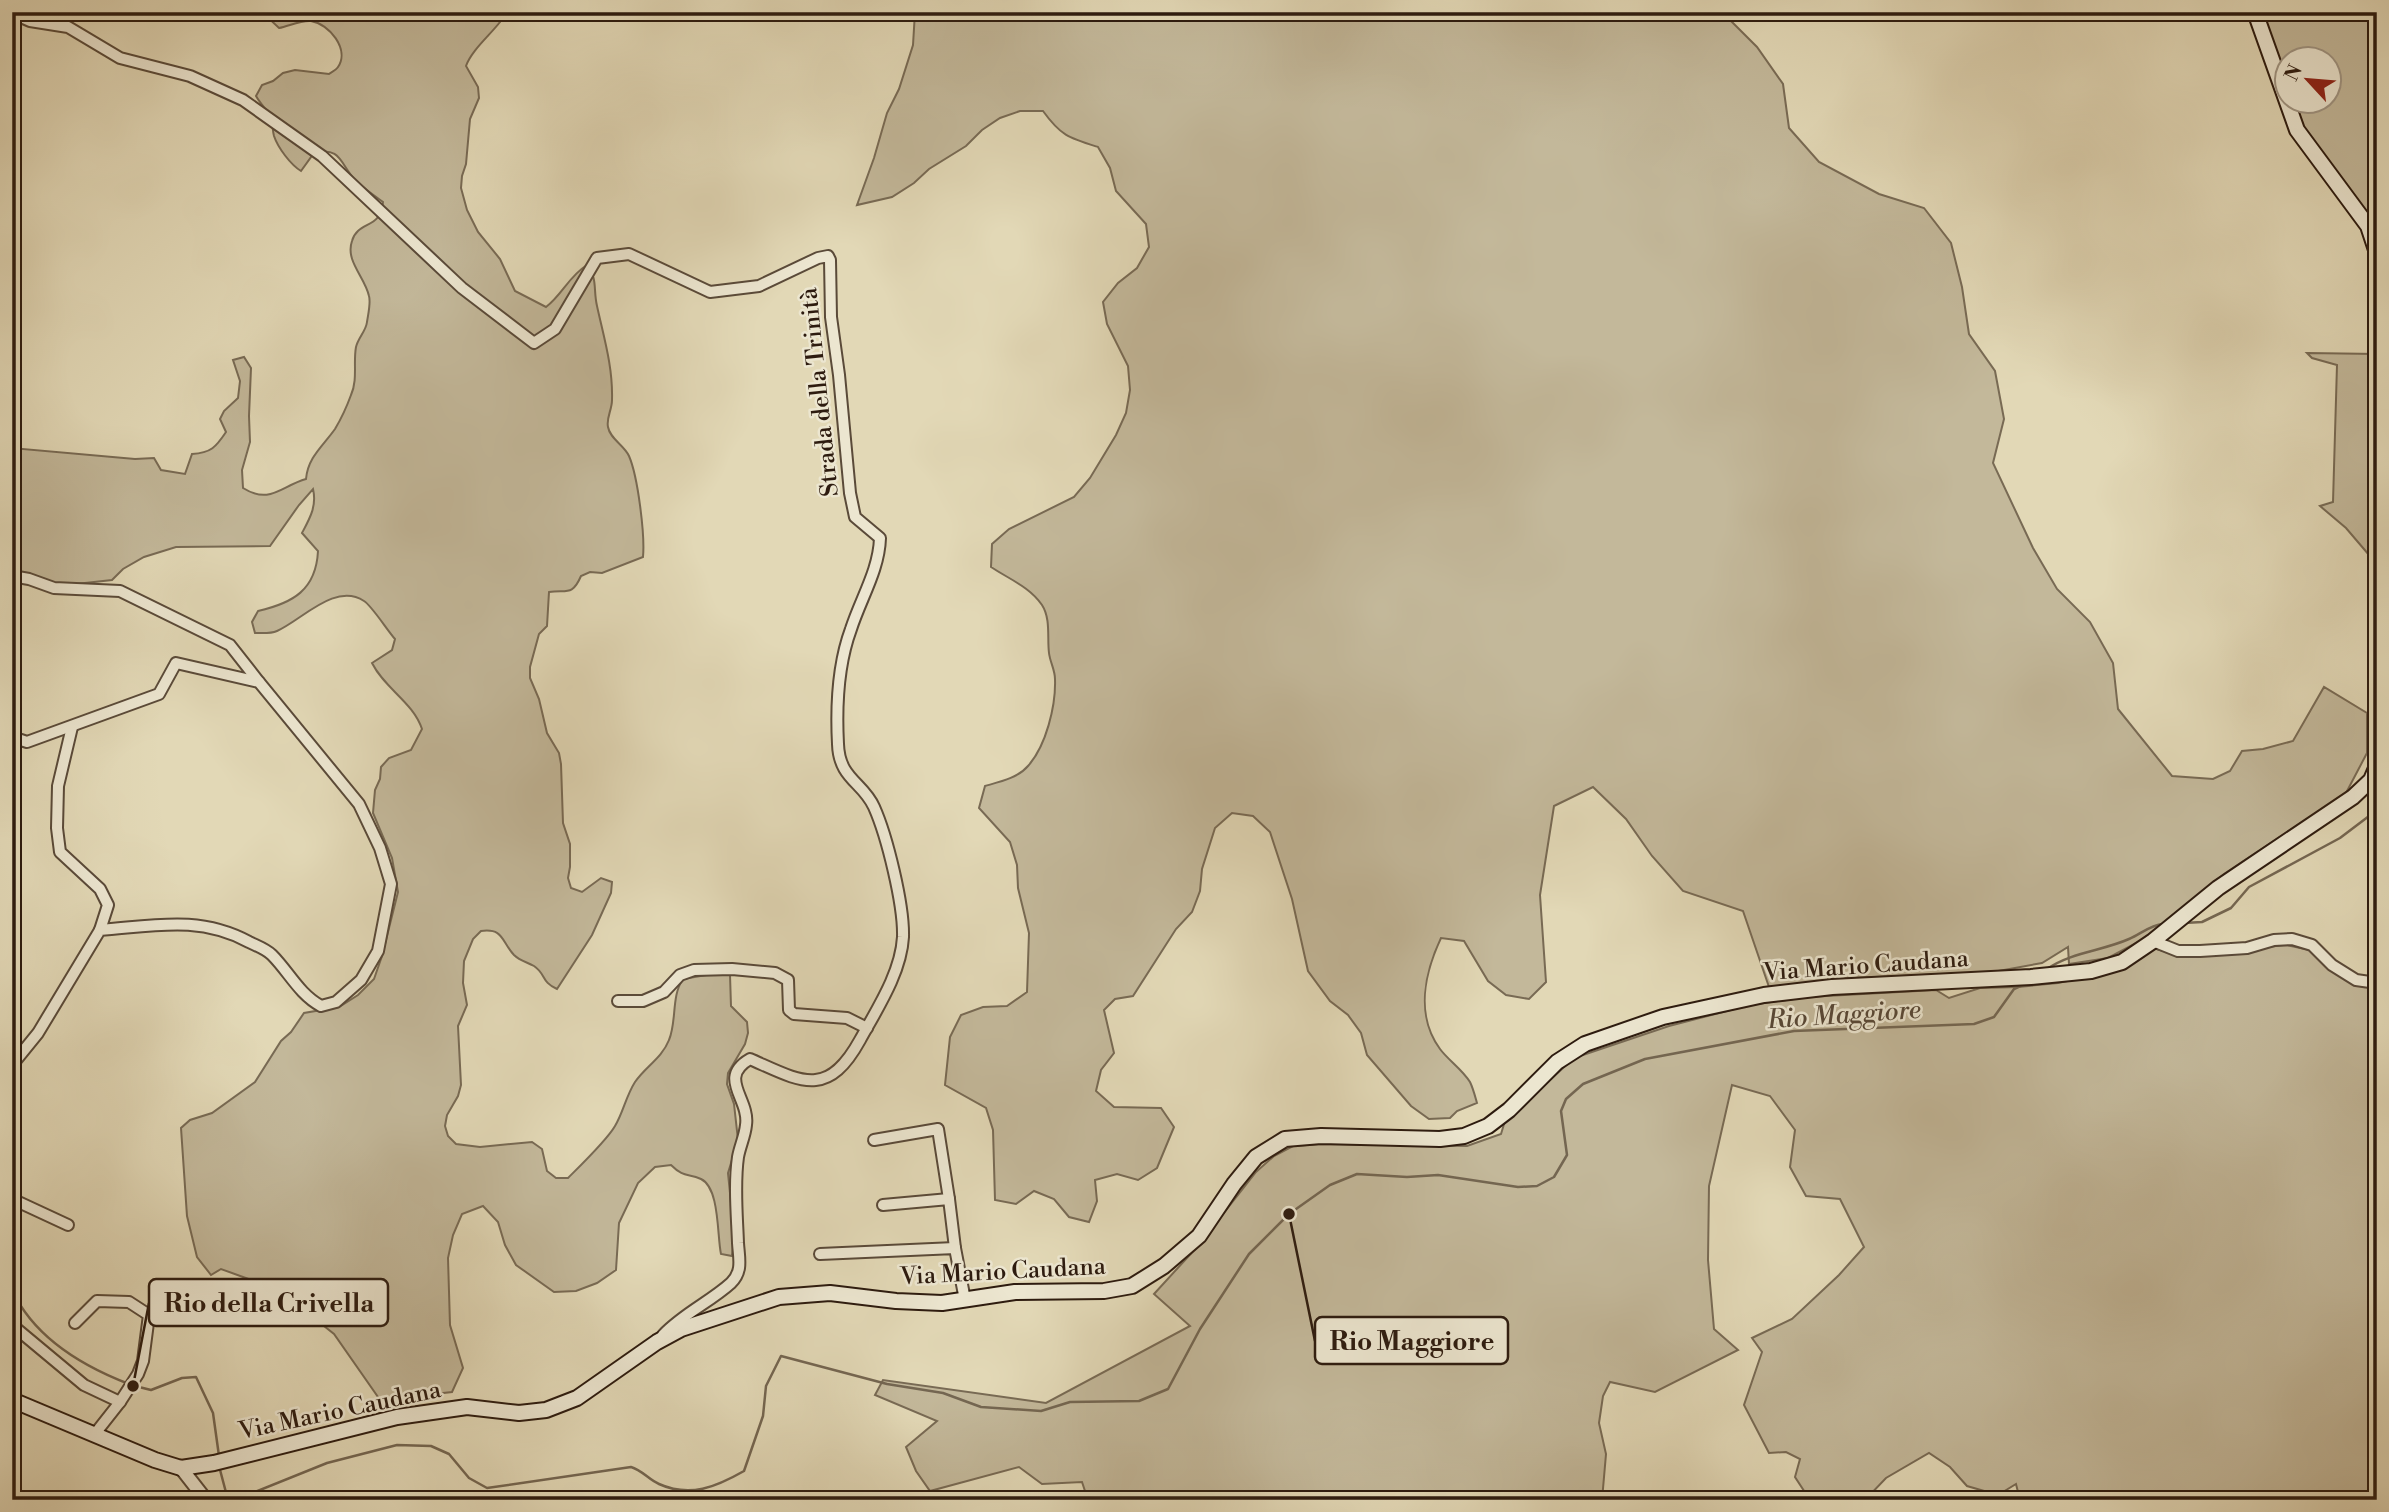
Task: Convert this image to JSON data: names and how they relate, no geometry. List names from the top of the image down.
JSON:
{
  "streets": {
    "main road": ["Via Mario Caudana"],
    "street": ["Strada della Trinità"]
  },
  "crossings": [
    ["Strada della Trinità", "Via Mario Caudana"]
  ],
  "water": ["Rio Maggiore"],
  "places": ["Rio Maggiore", "Rio della Crivella"],
  "north": "top left"
}
